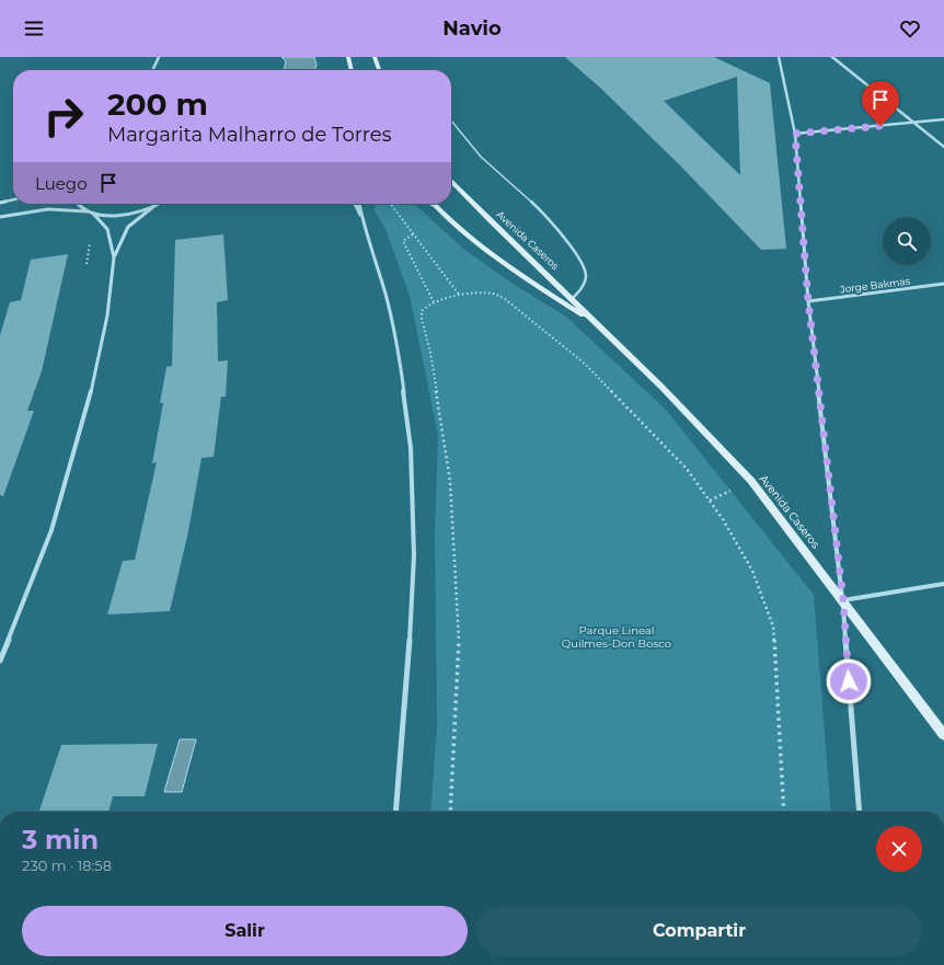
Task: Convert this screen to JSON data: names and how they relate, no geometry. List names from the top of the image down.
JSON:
{
  "streets": {
    "street": ["Avenida Caseros", "Jorge Bakmas"]
  },
  "parks": ["Parque Lineal Quilmes-Don Bosco"],
  "page": {
    "header": "Navio",
    "turn": ["200 m", "Margarita Malharro de Torres"],
    "then": "Luego",
    "heading": ["3 min", "230 m · 18:58"],
    "buttons": ["Salir", "Compartir"]
  }
}
